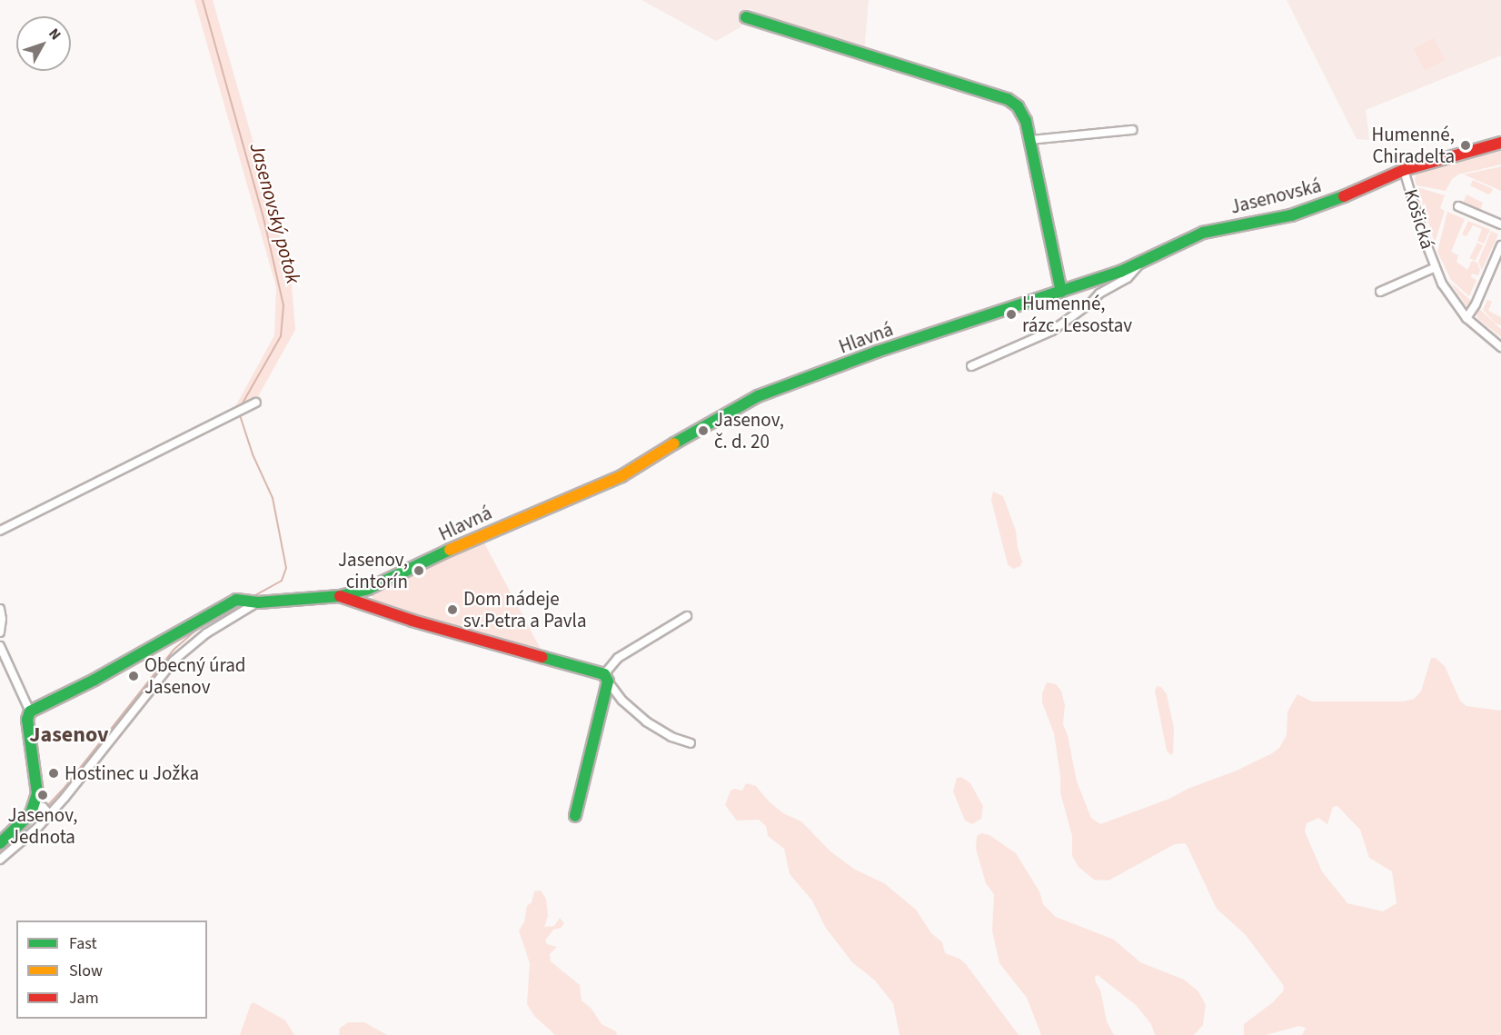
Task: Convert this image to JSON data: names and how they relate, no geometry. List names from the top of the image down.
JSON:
{
  "streets": {
    "street": ["Jasenovská", "Košická", "Hlavná"]
  },
  "crossings": [
    ["Jasenovská", "Košická"],
    ["Jasenovská", "Hlavná"]
  ],
  "districts": ["Jasenov"],
  "water": ["Jasenovský potok"],
  "places": [
    "Humenné, Chiradelta",
    "Humenné, rázc. Lesostav",
    "Jasenov, č. d. 20",
    "Jasenov, cintorín",
    "Dom nádeje sv.Petra a Pavla",
    "Obecný úrad Jasenov",
    "Hostinec u Jožka",
    "Jasenov, Jednota"
  ],
  "legend": ["Fast", "Slow", "Jam"],
  "north": "top right"
}
